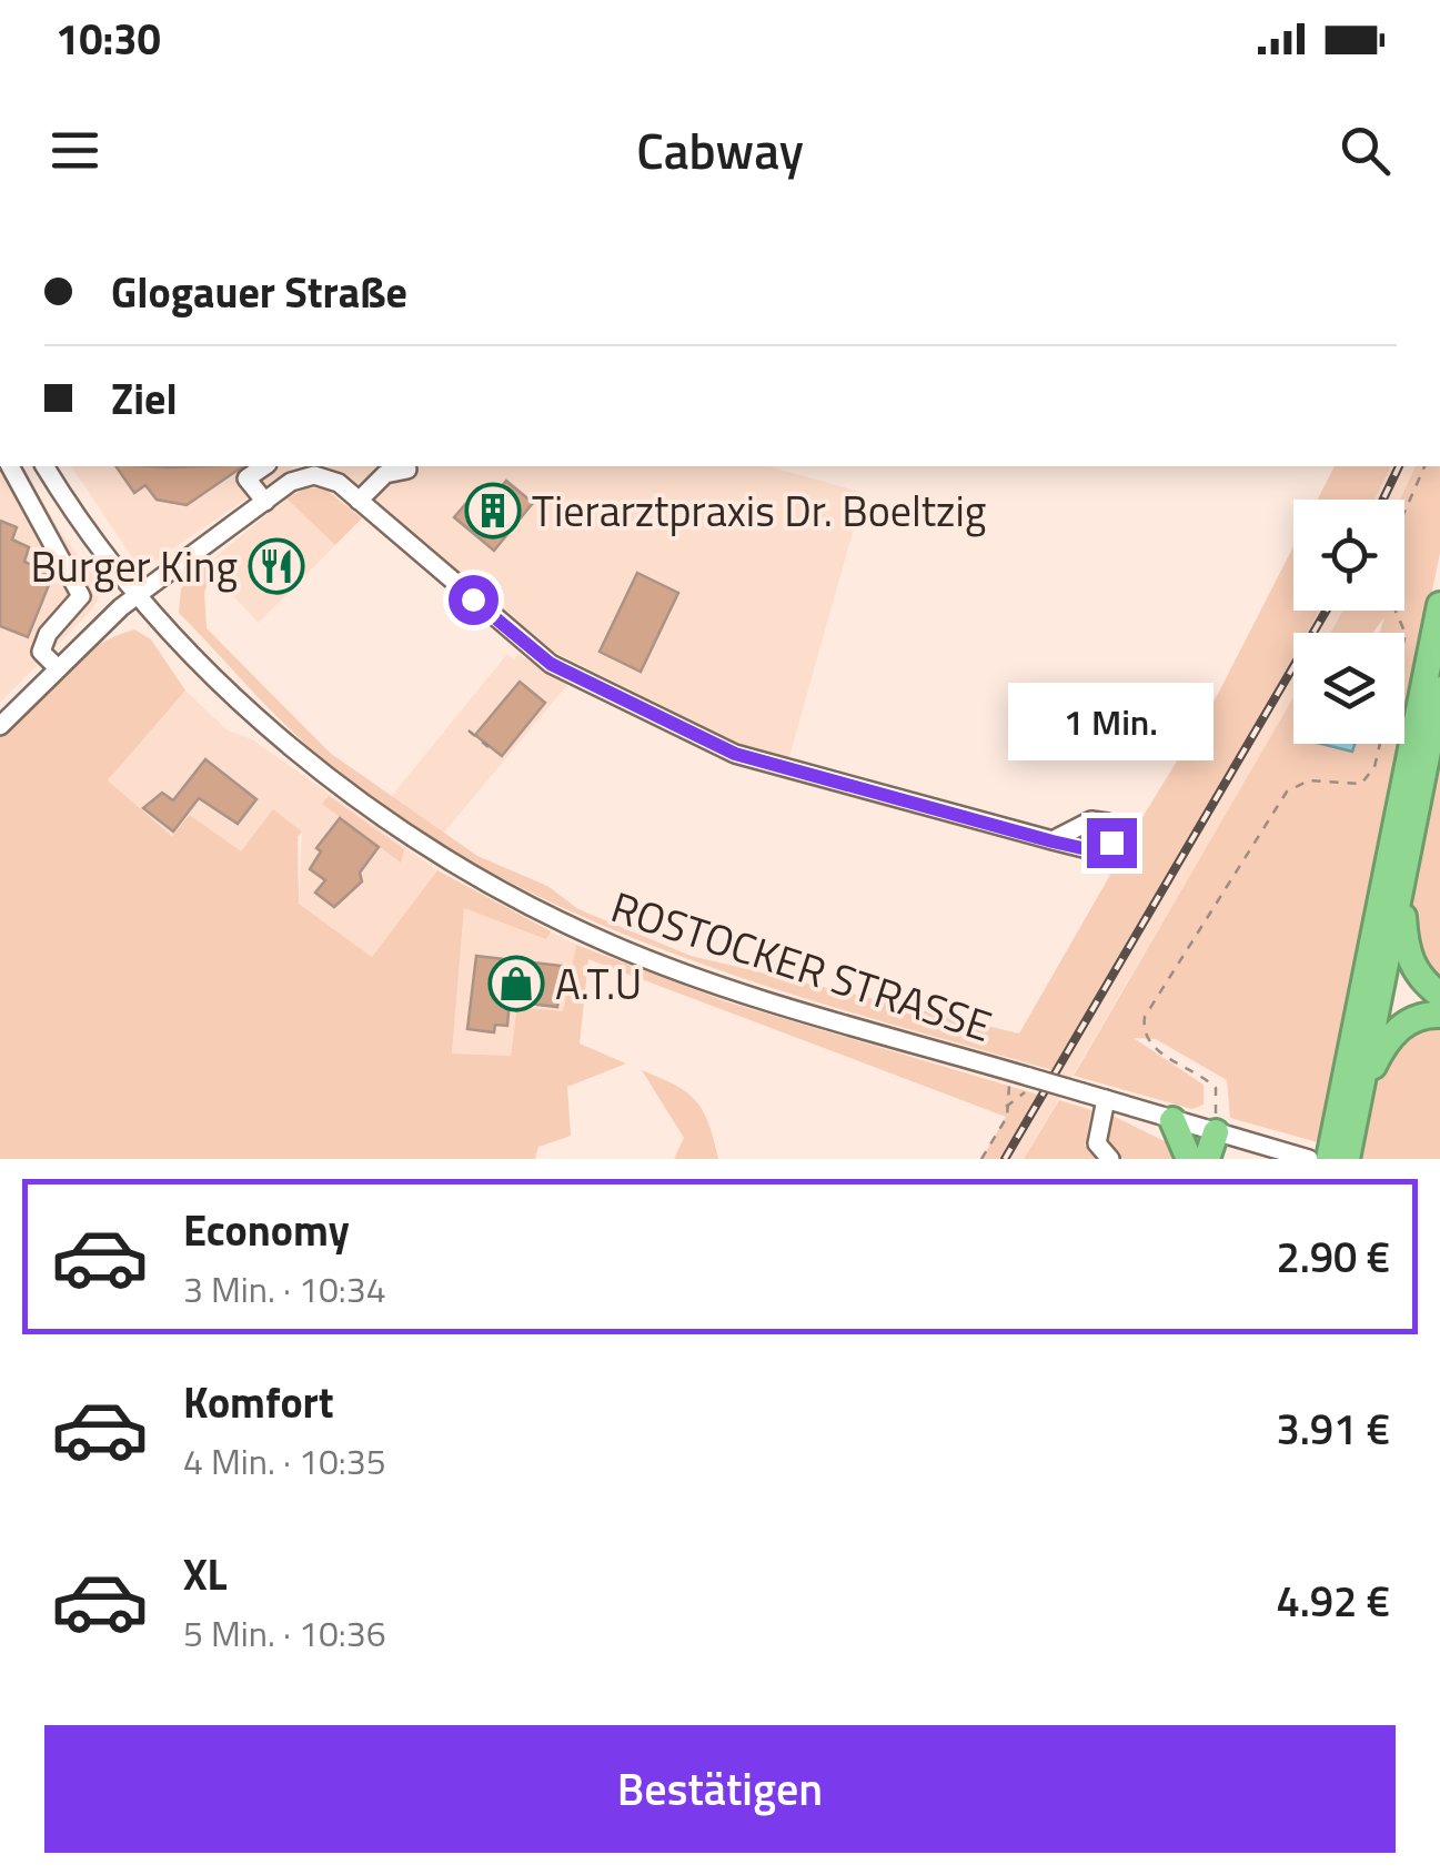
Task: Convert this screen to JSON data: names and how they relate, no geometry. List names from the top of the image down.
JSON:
{
  "streets": {
    "street": ["ROSTOCKER STRASSE"]
  },
  "places": {
    "building": ["Tierarztpraxis Dr. Boeltzig"],
    "restaurant": ["Burger King"],
    "shop": ["A.T.U"]
  },
  "page": {
    "status": "10:30",
    "header": "Cabway",
    "banner": ["Glogauer Straße", "Ziel"],
    "bubble": "1 Min.",
    "list": [
      {
        "name": "Economy",
        "note": "3 Min. · 10:34",
        "value": "2.90 €"
      },
      {
        "name": "Komfort",
        "note": "4 Min. · 10:35",
        "value": "3.91 €"
      },
      {
        "name": "XL",
        "note": "5 Min. · 10:36",
        "value": "4.92 €"
      }
    ],
    "buttons": "Bestätigen"
  }
}
